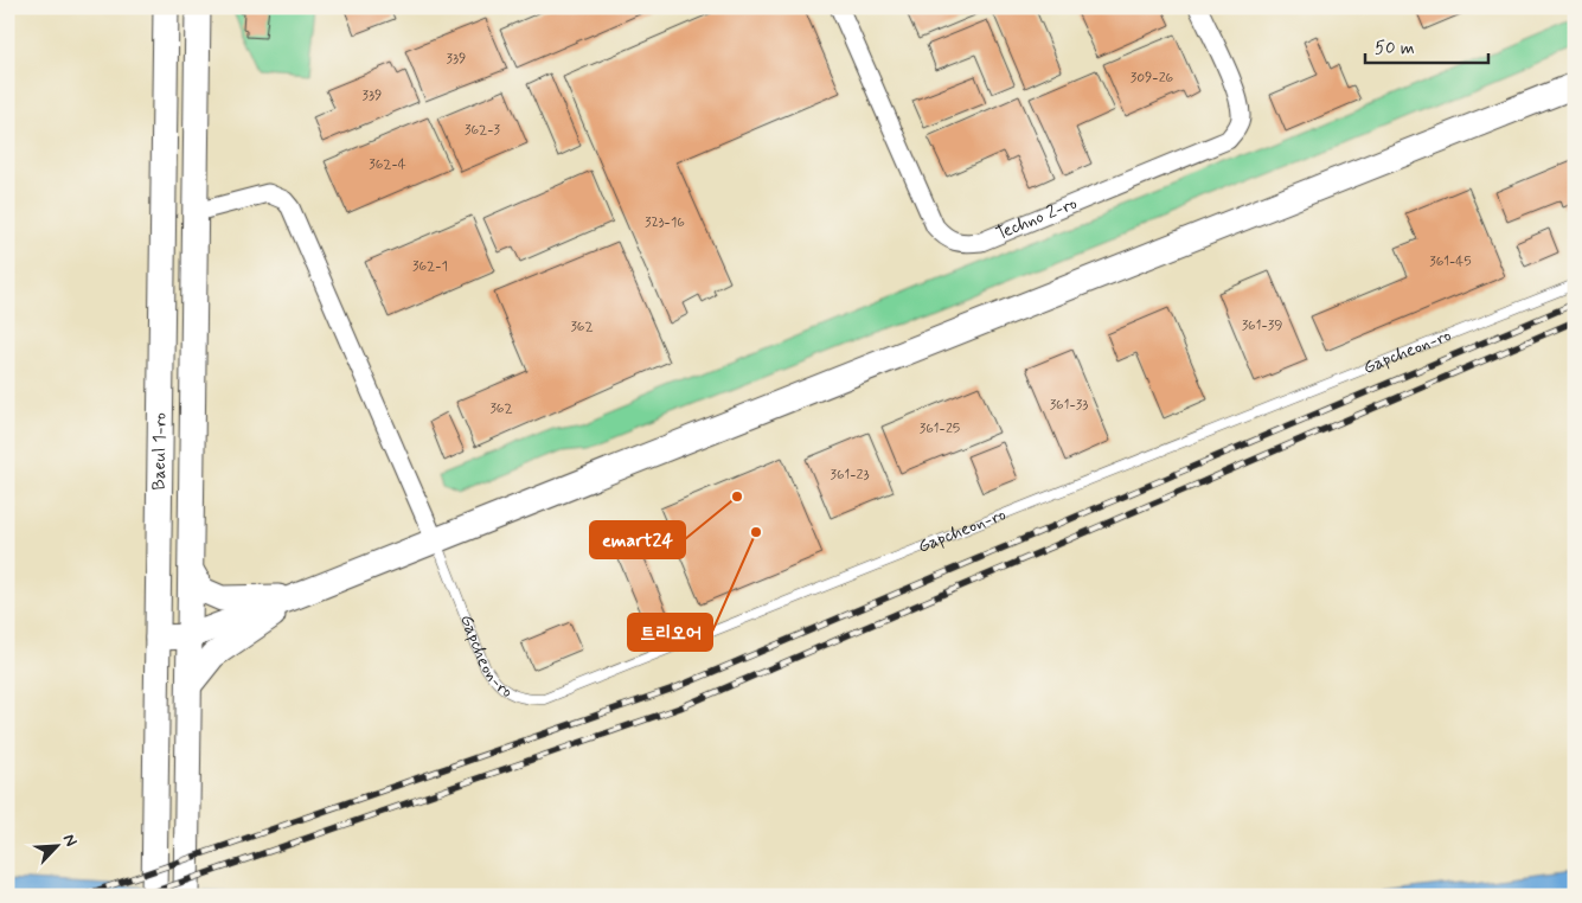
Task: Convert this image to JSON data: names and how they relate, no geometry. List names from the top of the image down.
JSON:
{
  "streets": {
    "main road": ["Baeul 1-ro"],
    "street": ["Techno 2-ro"],
    "lane": ["Gapcheon-ro"]
  },
  "places": ["emart24", "트리오어"],
  "house_numbers": [
    "339",
    "309-26",
    "339",
    "362-3",
    "362-4",
    "323-16",
    "361-45",
    "362-1",
    "361-39",
    "362",
    "361-33",
    "362",
    "361-25",
    "361-23"
  ],
  "scale_bar": "50 m",
  "north": "top right"
}
